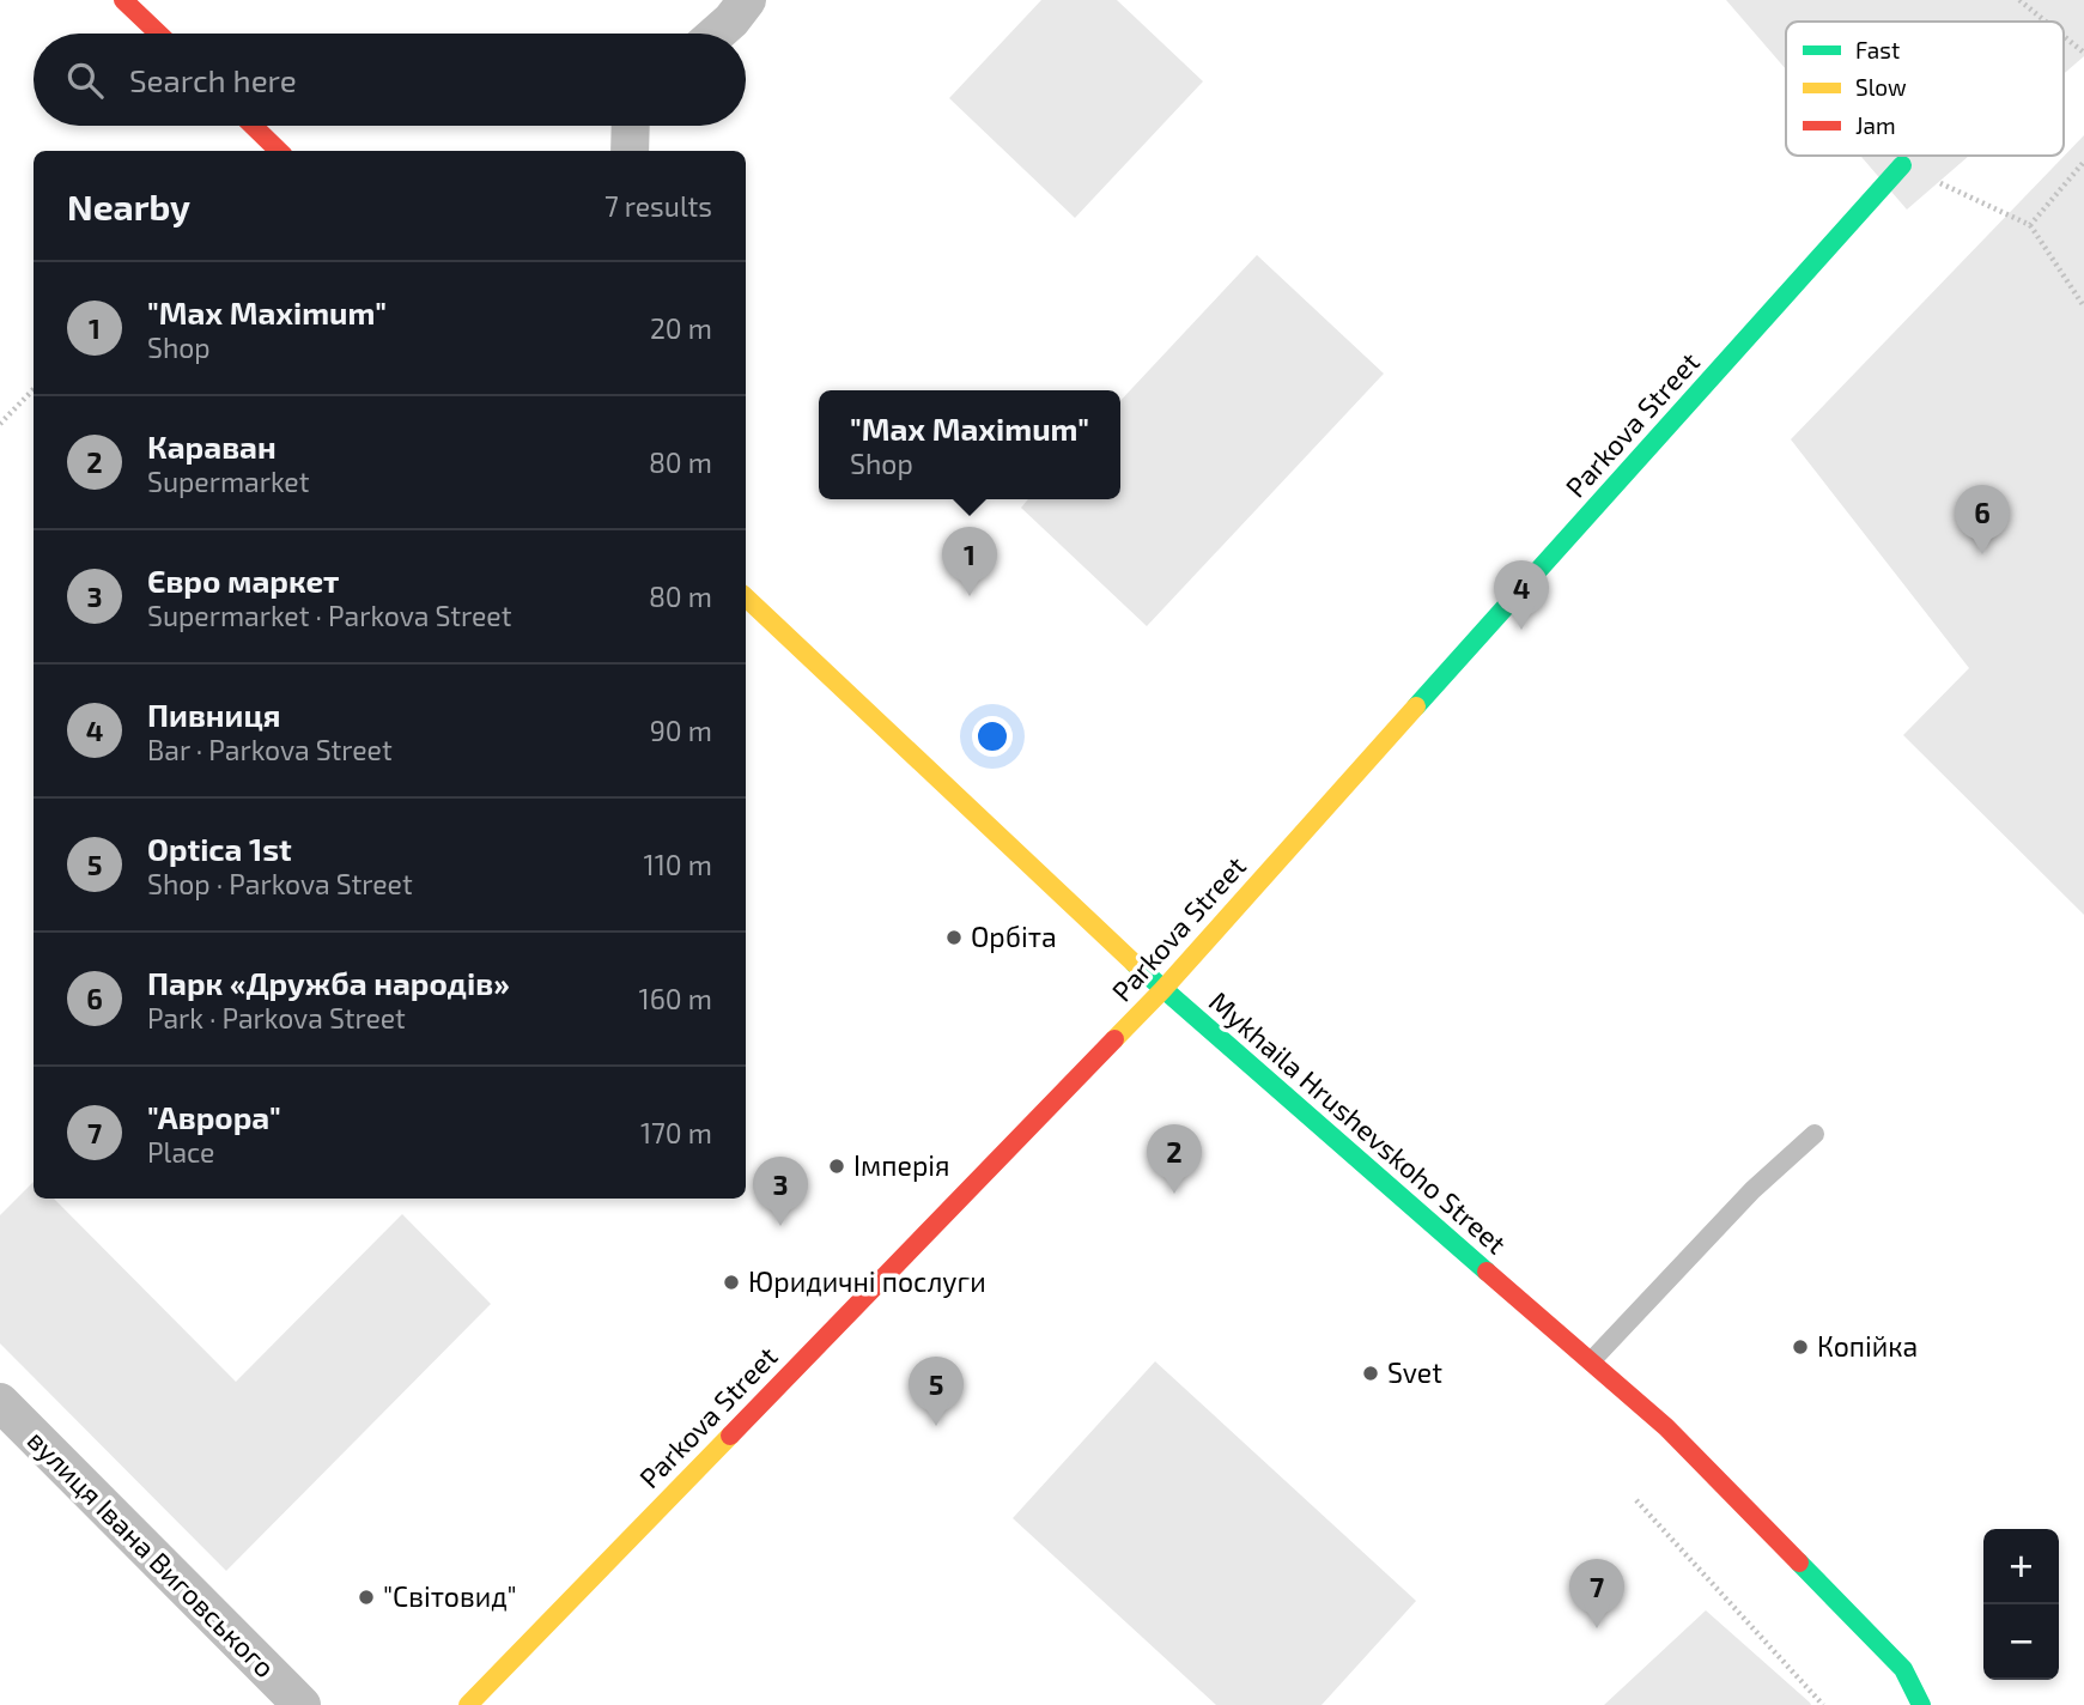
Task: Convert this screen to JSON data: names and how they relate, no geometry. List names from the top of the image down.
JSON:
{
  "streets": {
    "street": ["Parkova Street", "Mykhaila Hrushevskoho Street", "вулиця Івана Виговського"]
  },
  "crossings": [
    ["Parkova Street", "Mykhaila Hrushevskoho Street"]
  ],
  "places": [
    "Орбіта",
    "Імперія",
    "Юридичні послуги",
    "Копійка",
    "Svet",
    "\"Світовид\""
  ],
  "legend": ["Fast", "Slow", "Jam"],
  "page": {
    "search": "Search here",
    "heading": ["Nearby", "7 results"],
    "list": [
      {
        "mark": "1",
        "name": "\"Max Maximum\"",
        "note": "Shop",
        "value": "20 m"
      },
      {
        "mark": "2",
        "name": "Караван",
        "note": "Supermarket",
        "value": "80 m"
      },
      {
        "mark": "3",
        "name": "Євро маркет",
        "note": "Supermarket · Parkova Street",
        "value": "80 m"
      },
      {
        "mark": "4",
        "name": "Пивниця",
        "note": "Bar · Parkova Street",
        "value": "90 m"
      },
      {
        "mark": "5",
        "name": "Optica 1st",
        "note": "Shop · Parkova Street",
        "value": "110 m"
      },
      {
        "mark": "6",
        "name": "Парк «Дружба народів»",
        "note": "Park · Parkova Street",
        "value": "160 m"
      },
      {
        "mark": "7",
        "name": "\"Аврора\"",
        "note": "Place",
        "value": "170 m"
      }
    ],
    "popup": ["\"Max Maximum\"", "Shop"],
    "pins": [
      "6",
      "1",
      "4",
      "2",
      "3",
      "5",
      "7"
    ],
    "map_buttons": ["+", "−"]
  }
}
